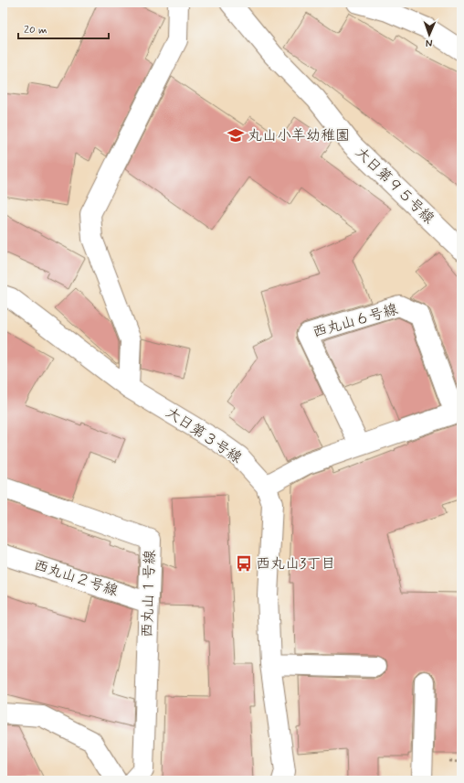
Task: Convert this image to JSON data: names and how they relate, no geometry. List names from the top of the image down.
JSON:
{
  "streets": {
    "street": [
      "大日第９５号線",
      "西丸山６号線",
      "大日第３号線",
      "西丸山２号線",
      "西丸山１号線"
    ]
  },
  "crossings": [
    ["西丸山２号線", "西丸山１号線"]
  ],
  "places": {
    "school or university": ["丸山小羊幼稚園"],
    "bus stop": ["西丸山3丁目"]
  },
  "scale_bar": "20 m",
  "north": "bottom"
}
